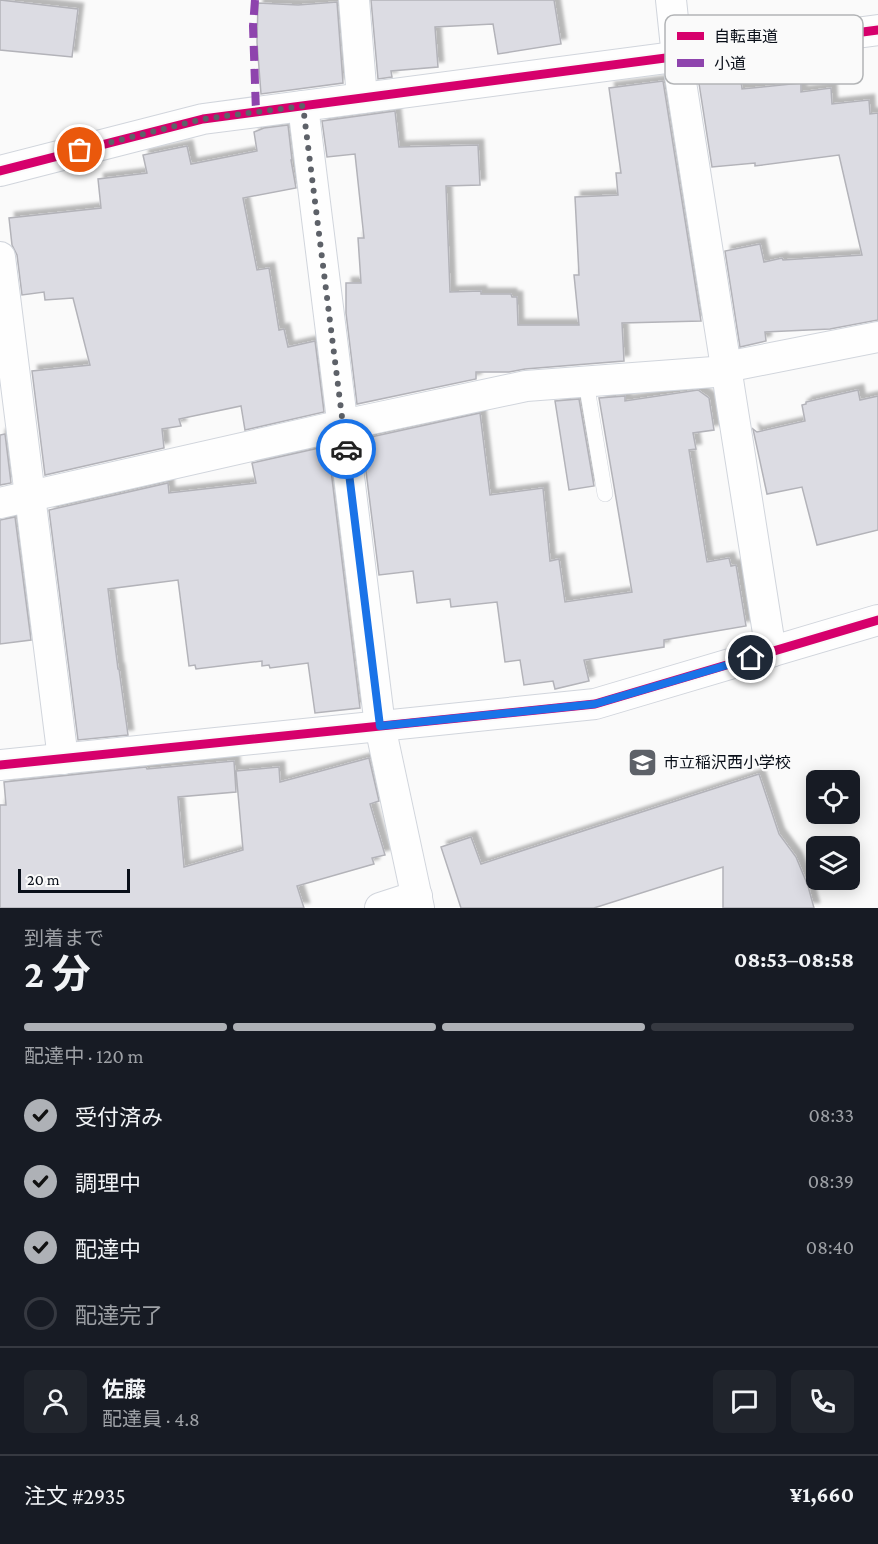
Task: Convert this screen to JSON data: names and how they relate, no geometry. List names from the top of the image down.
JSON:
{
  "places": {
    "school or university": ["市立稲沢西小学校"]
  },
  "legend": ["自転車道", "小道"],
  "scale_bar": "20 m",
  "page": {
    "scale": "20 m",
    "heading": ["2 分", "到着まで", "08:53–08:58"],
    "panel": [
      "佐藤",
      "配達員 · 4.8",
      "注文 #2935",
      "¥1,660"
    ],
    "bar": "配達中 · 120 m",
    "list": [
      ["受付済み", "08:33"],
      ["調理中", "08:39"],
      ["配達中", "08:40"],
      "配達完了"
    ]
  }
}
